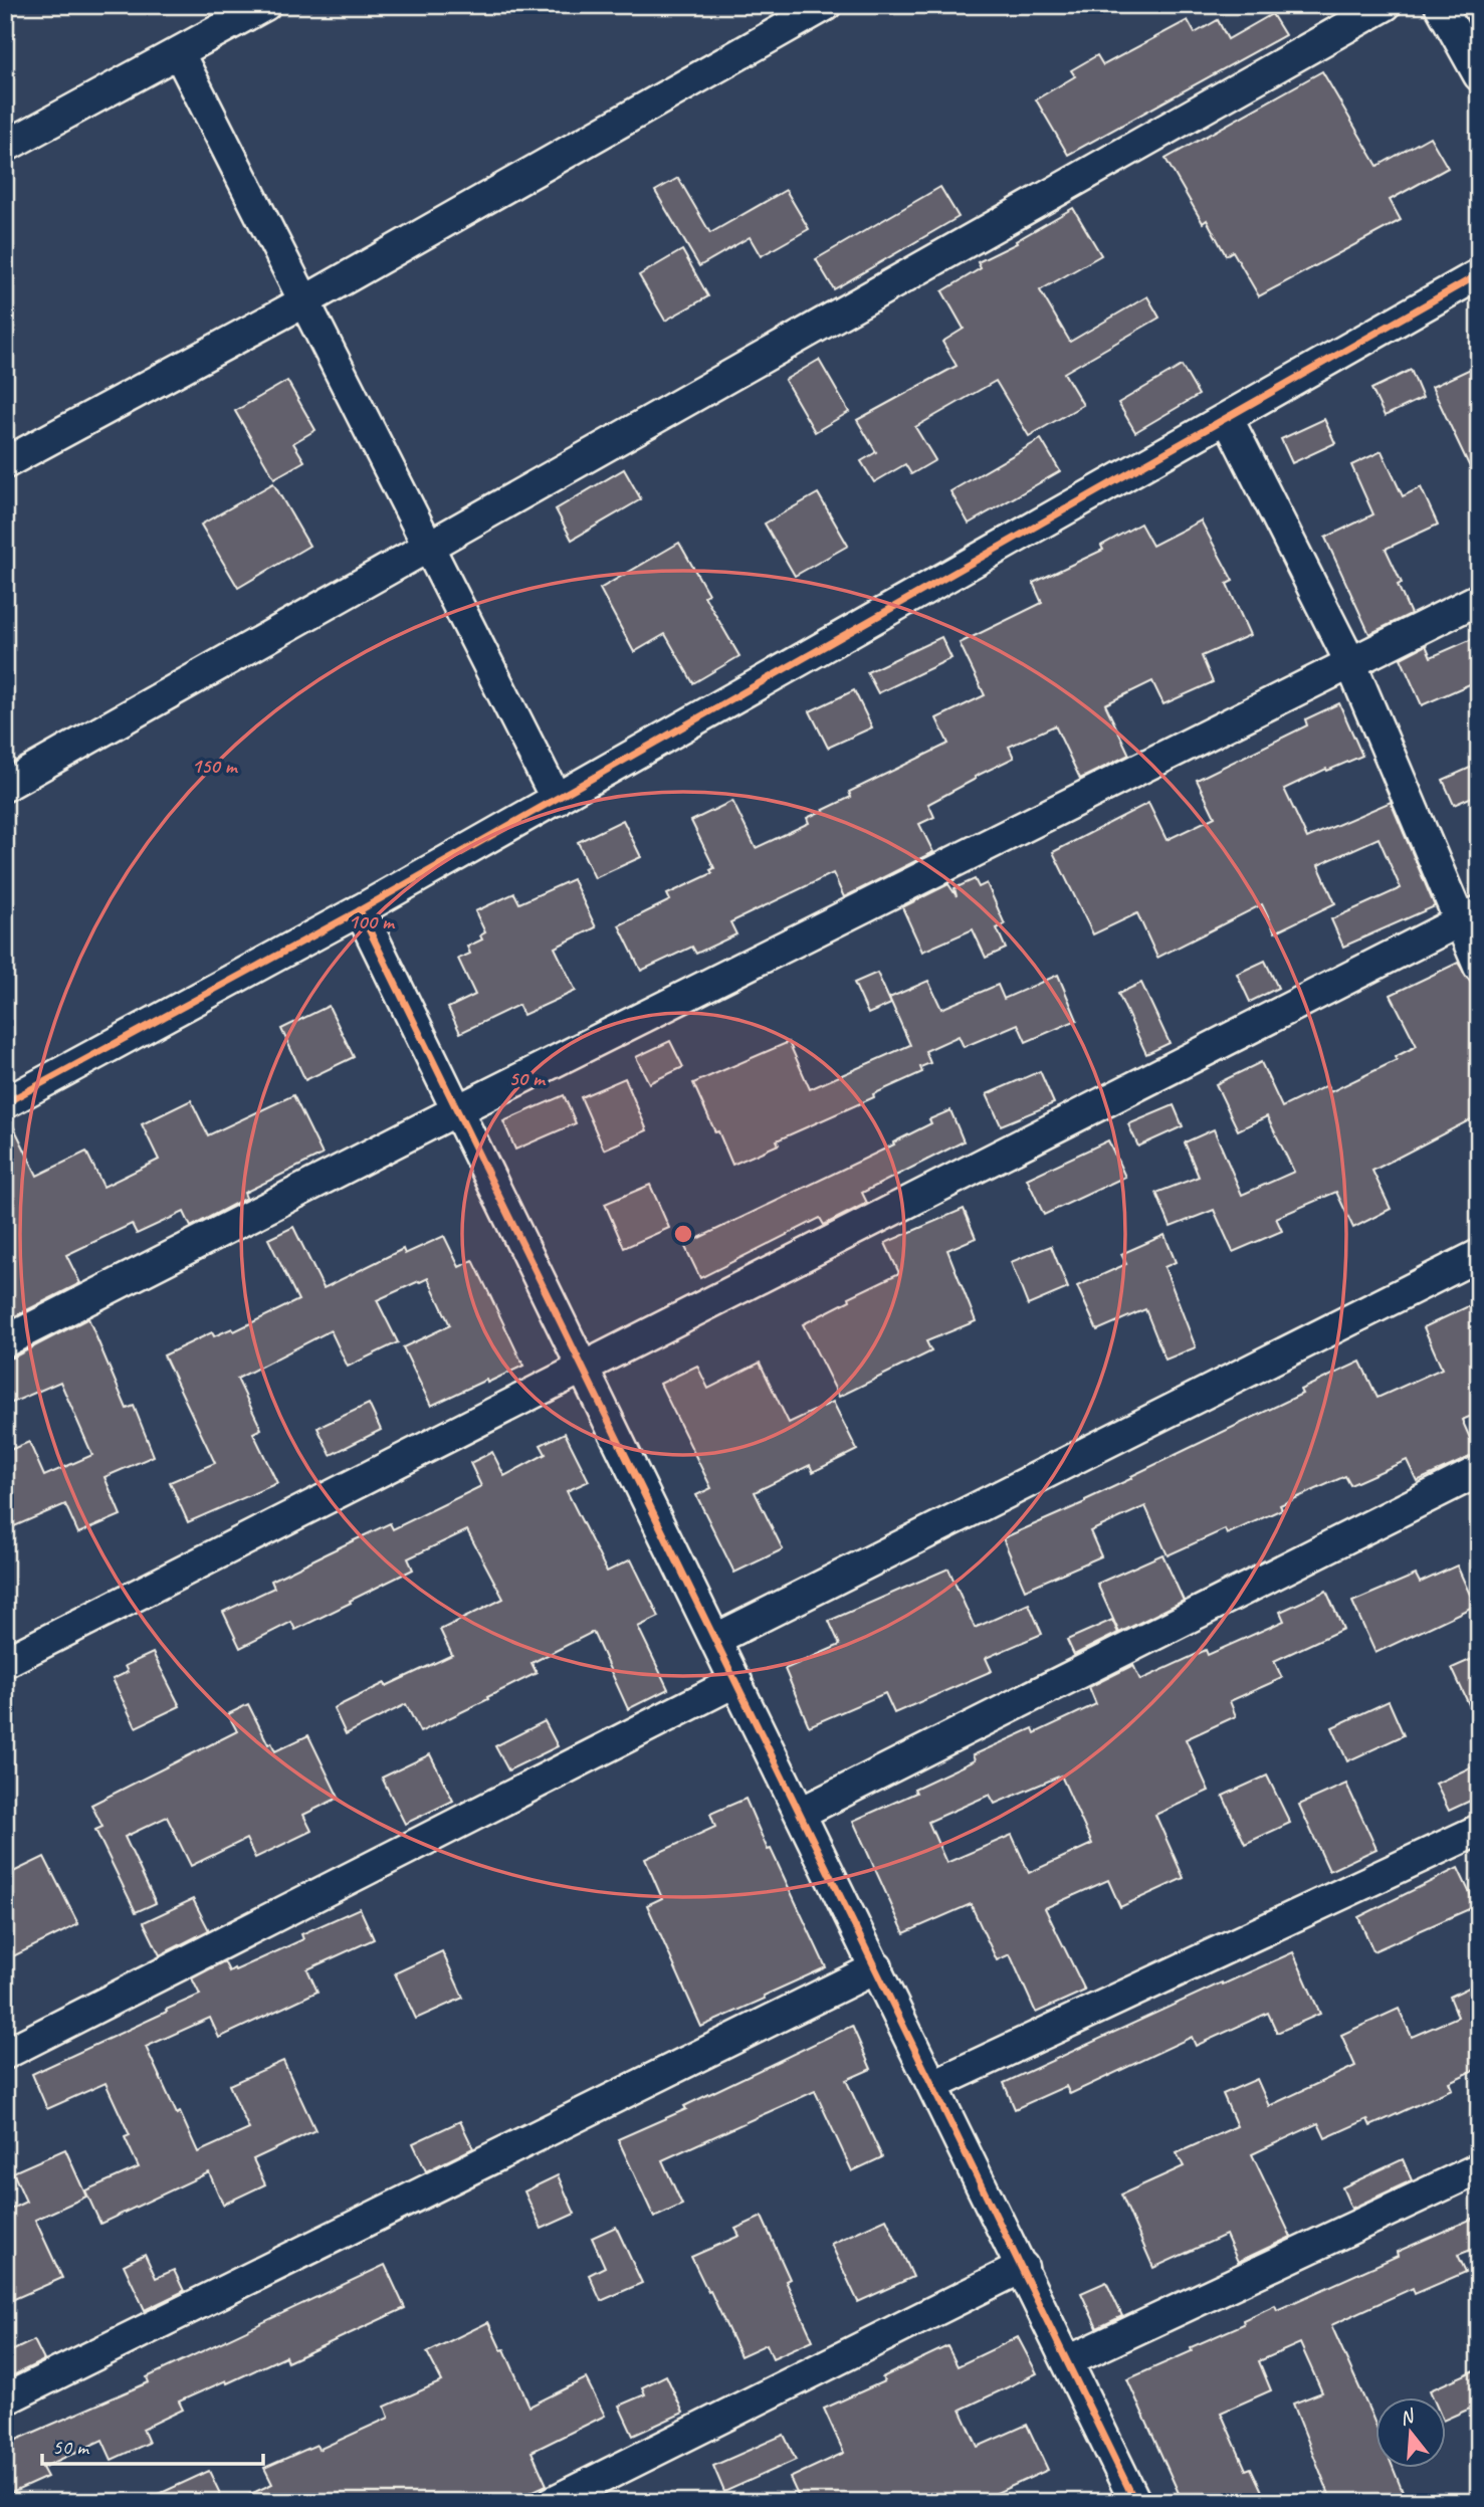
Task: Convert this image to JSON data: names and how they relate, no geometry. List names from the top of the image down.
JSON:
{
  "scale_bar": "50 m",
  "north": "top",
  "rings": ["150 m", "100 m", "50 m"]
}
